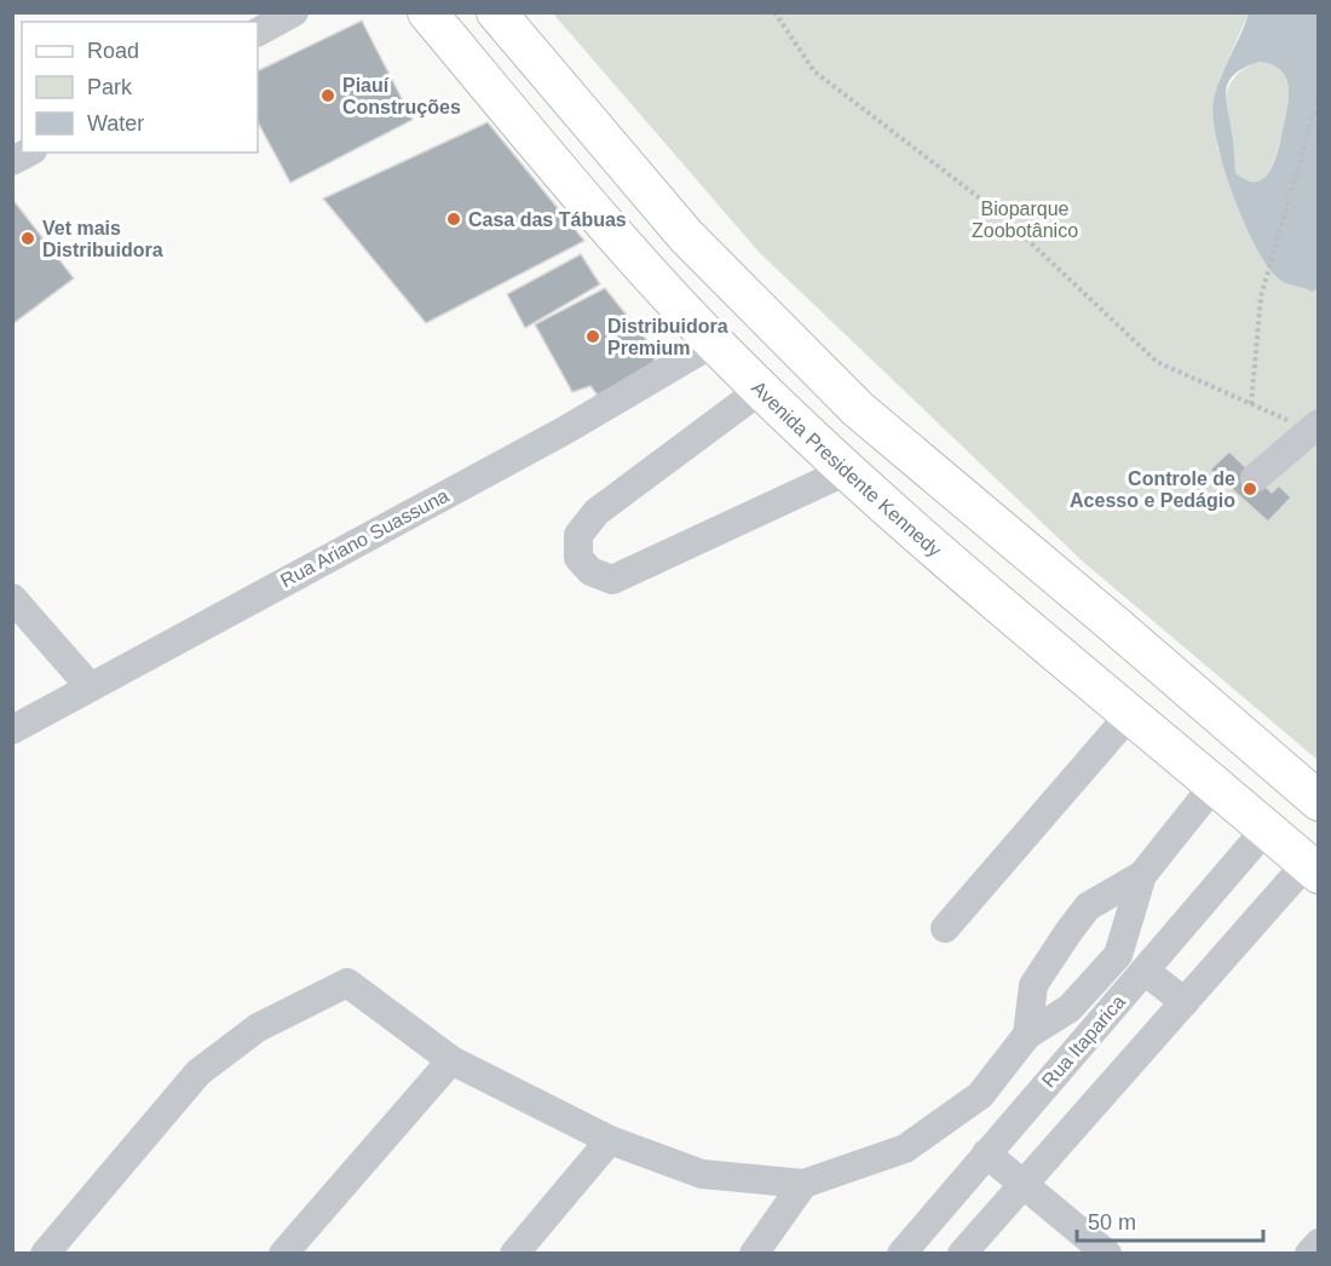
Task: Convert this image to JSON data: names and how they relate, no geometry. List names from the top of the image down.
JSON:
{
  "streets": {
    "main road": ["Avenida Presidente Kennedy"],
    "street": ["Rua Ariano Suassuna", "Rua Itaparica"]
  },
  "crossings": [
    ["Avenida Presidente Kennedy", "Rua Ariano Suassuna"],
    ["Avenida Presidente Kennedy", "Rua Itaparica"]
  ],
  "parks": ["Bioparque Zoobotânico"],
  "places": [
    "Piauí Construções",
    "Casa das Tábuas",
    "Vet mais Distribuidora",
    "Distribuidora Premium",
    "Controle de Acesso e Pedágio"
  ],
  "legend": ["Road", "Park", "Water"],
  "scale_bar": "50 m"
}
